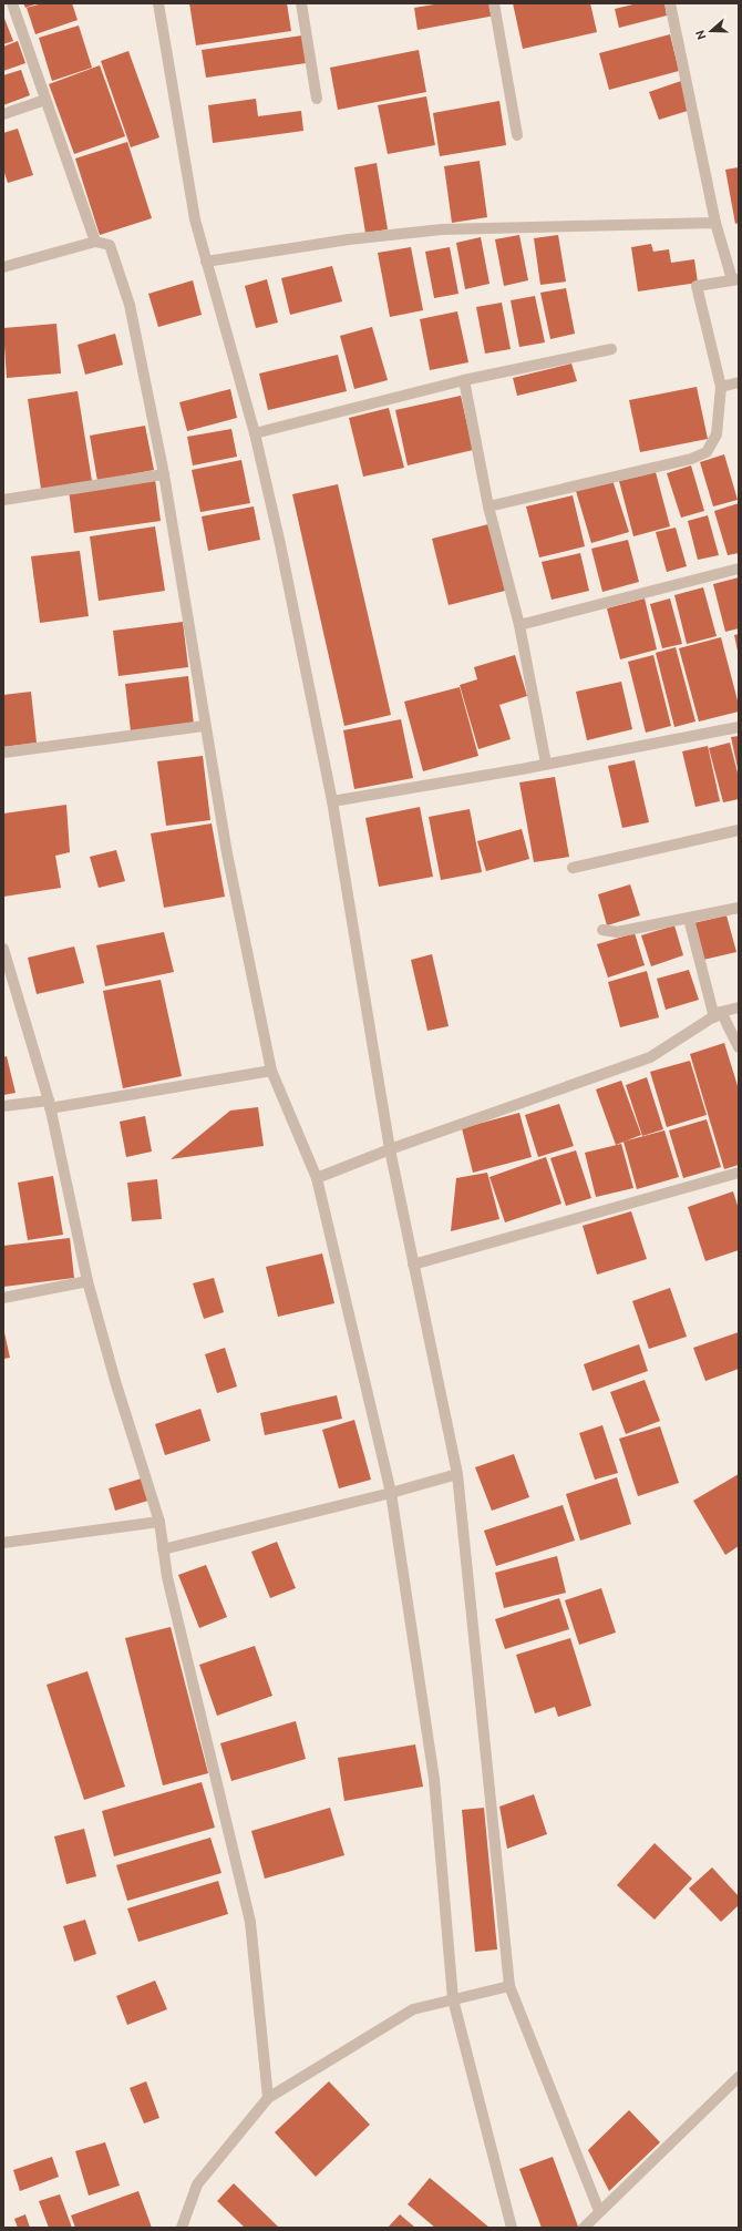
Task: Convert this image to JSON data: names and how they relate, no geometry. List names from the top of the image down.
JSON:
{
  "north": "left"
}
